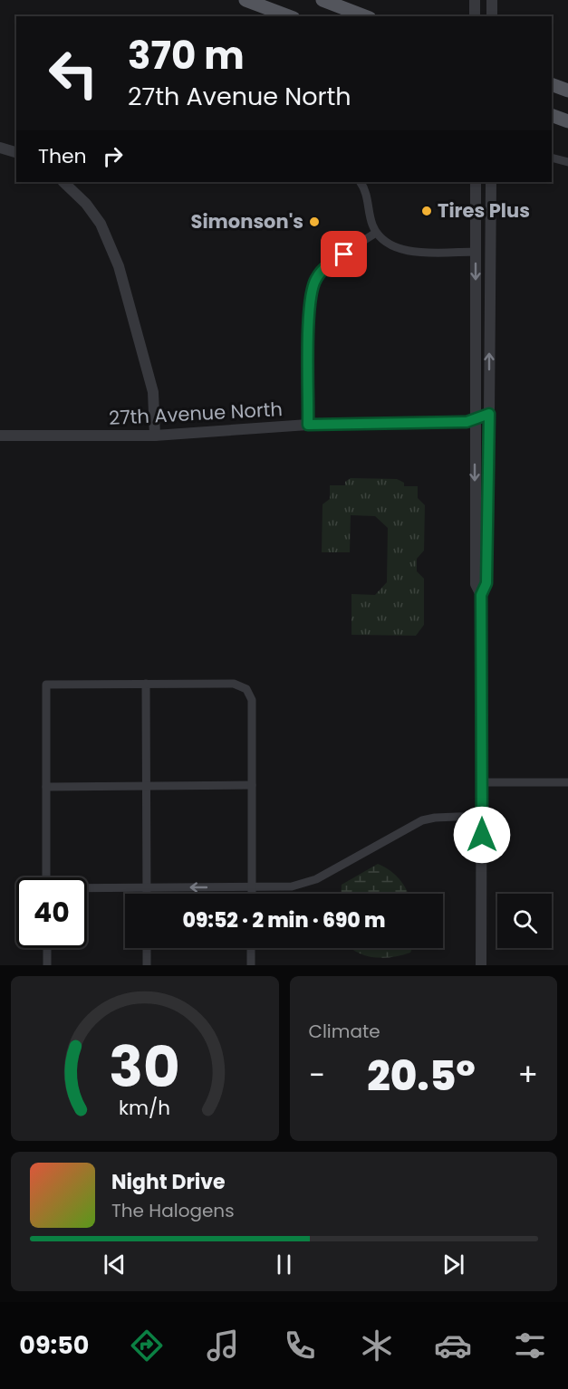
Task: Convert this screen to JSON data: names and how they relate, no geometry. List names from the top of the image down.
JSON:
{
  "streets": {
    "street": ["27th Avenue North"]
  },
  "places": ["Tires Plus", "Simonson's"],
  "page": {
    "turn": ["370 m", "27th Avenue North"],
    "then": "Then",
    "limit": "40",
    "trip": "09:52 · 2 min · 690 m",
    "tile": "Climate",
    "heat": ["−", "20.5°", "+"],
    "song": ["Night Drive", "The Halogens"],
    "tabs": "09:50",
    "gauge": ["30", "km/h"]
  }
}
